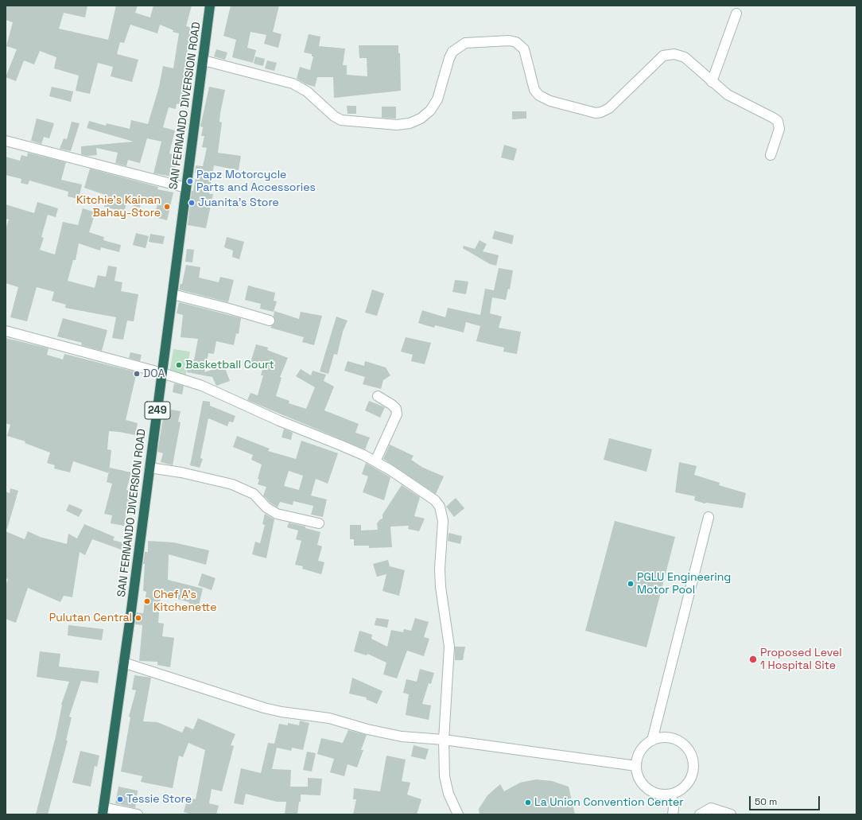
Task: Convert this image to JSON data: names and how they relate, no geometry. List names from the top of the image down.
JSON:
{
  "streets": {
    "highway": ["SAN FERNANDO DIVERSION ROAD", "249"]
  },
  "places": [
    "Papz Motorcycle Parts and Accessories",
    "Juanita's Store",
    "Kitchie's Kainan Bahay-Store",
    "Basketball Court",
    "DOA",
    "PGLU Engineering Motor Pool",
    "Chef A's Kitchenette",
    "Pulutan Central",
    "Proposed Level 1 Hospital Site",
    "Tessie Store",
    "La Union Convention Center"
  ],
  "scale_bar": "50 m"
}
